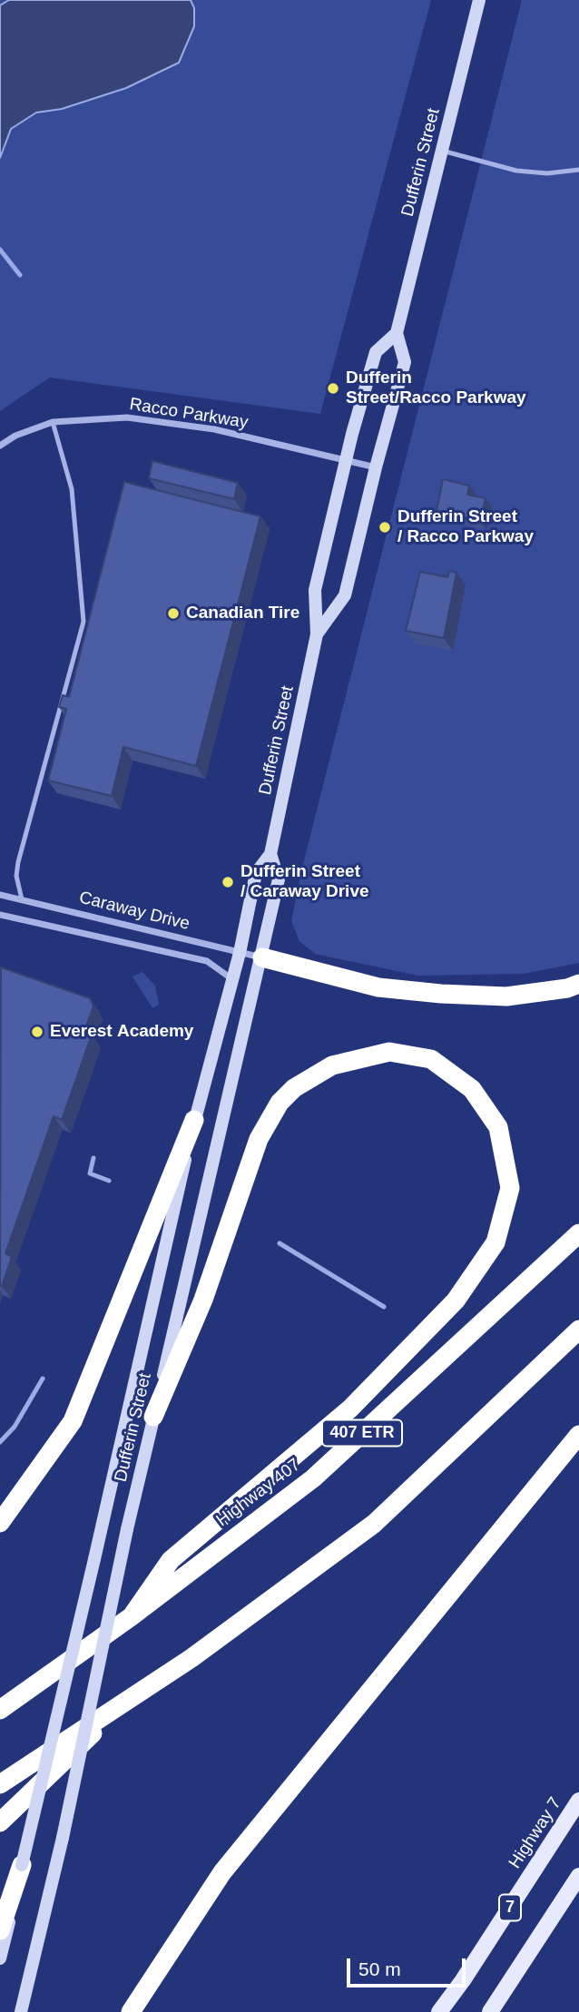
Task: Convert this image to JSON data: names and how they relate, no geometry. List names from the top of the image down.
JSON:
{
  "streets": {
    "highway": ["407 ETR", "Highway 407"],
    "main road": ["Dufferin Street", "Highway 7", "7"],
    "street": ["Racco Parkway", "Caraway Drive"]
  },
  "crossings": [
    ["Dufferin Street", "Racco Parkway"],
    ["Dufferin Street", "Caraway Drive"]
  ],
  "places": [
    "Dufferin Street/Racco Parkway",
    "Dufferin Street / Racco Parkway",
    "Canadian Tire",
    "Dufferin Street / Caraway Drive",
    "Everest Academy"
  ],
  "scale_bar": "50 m"
}
